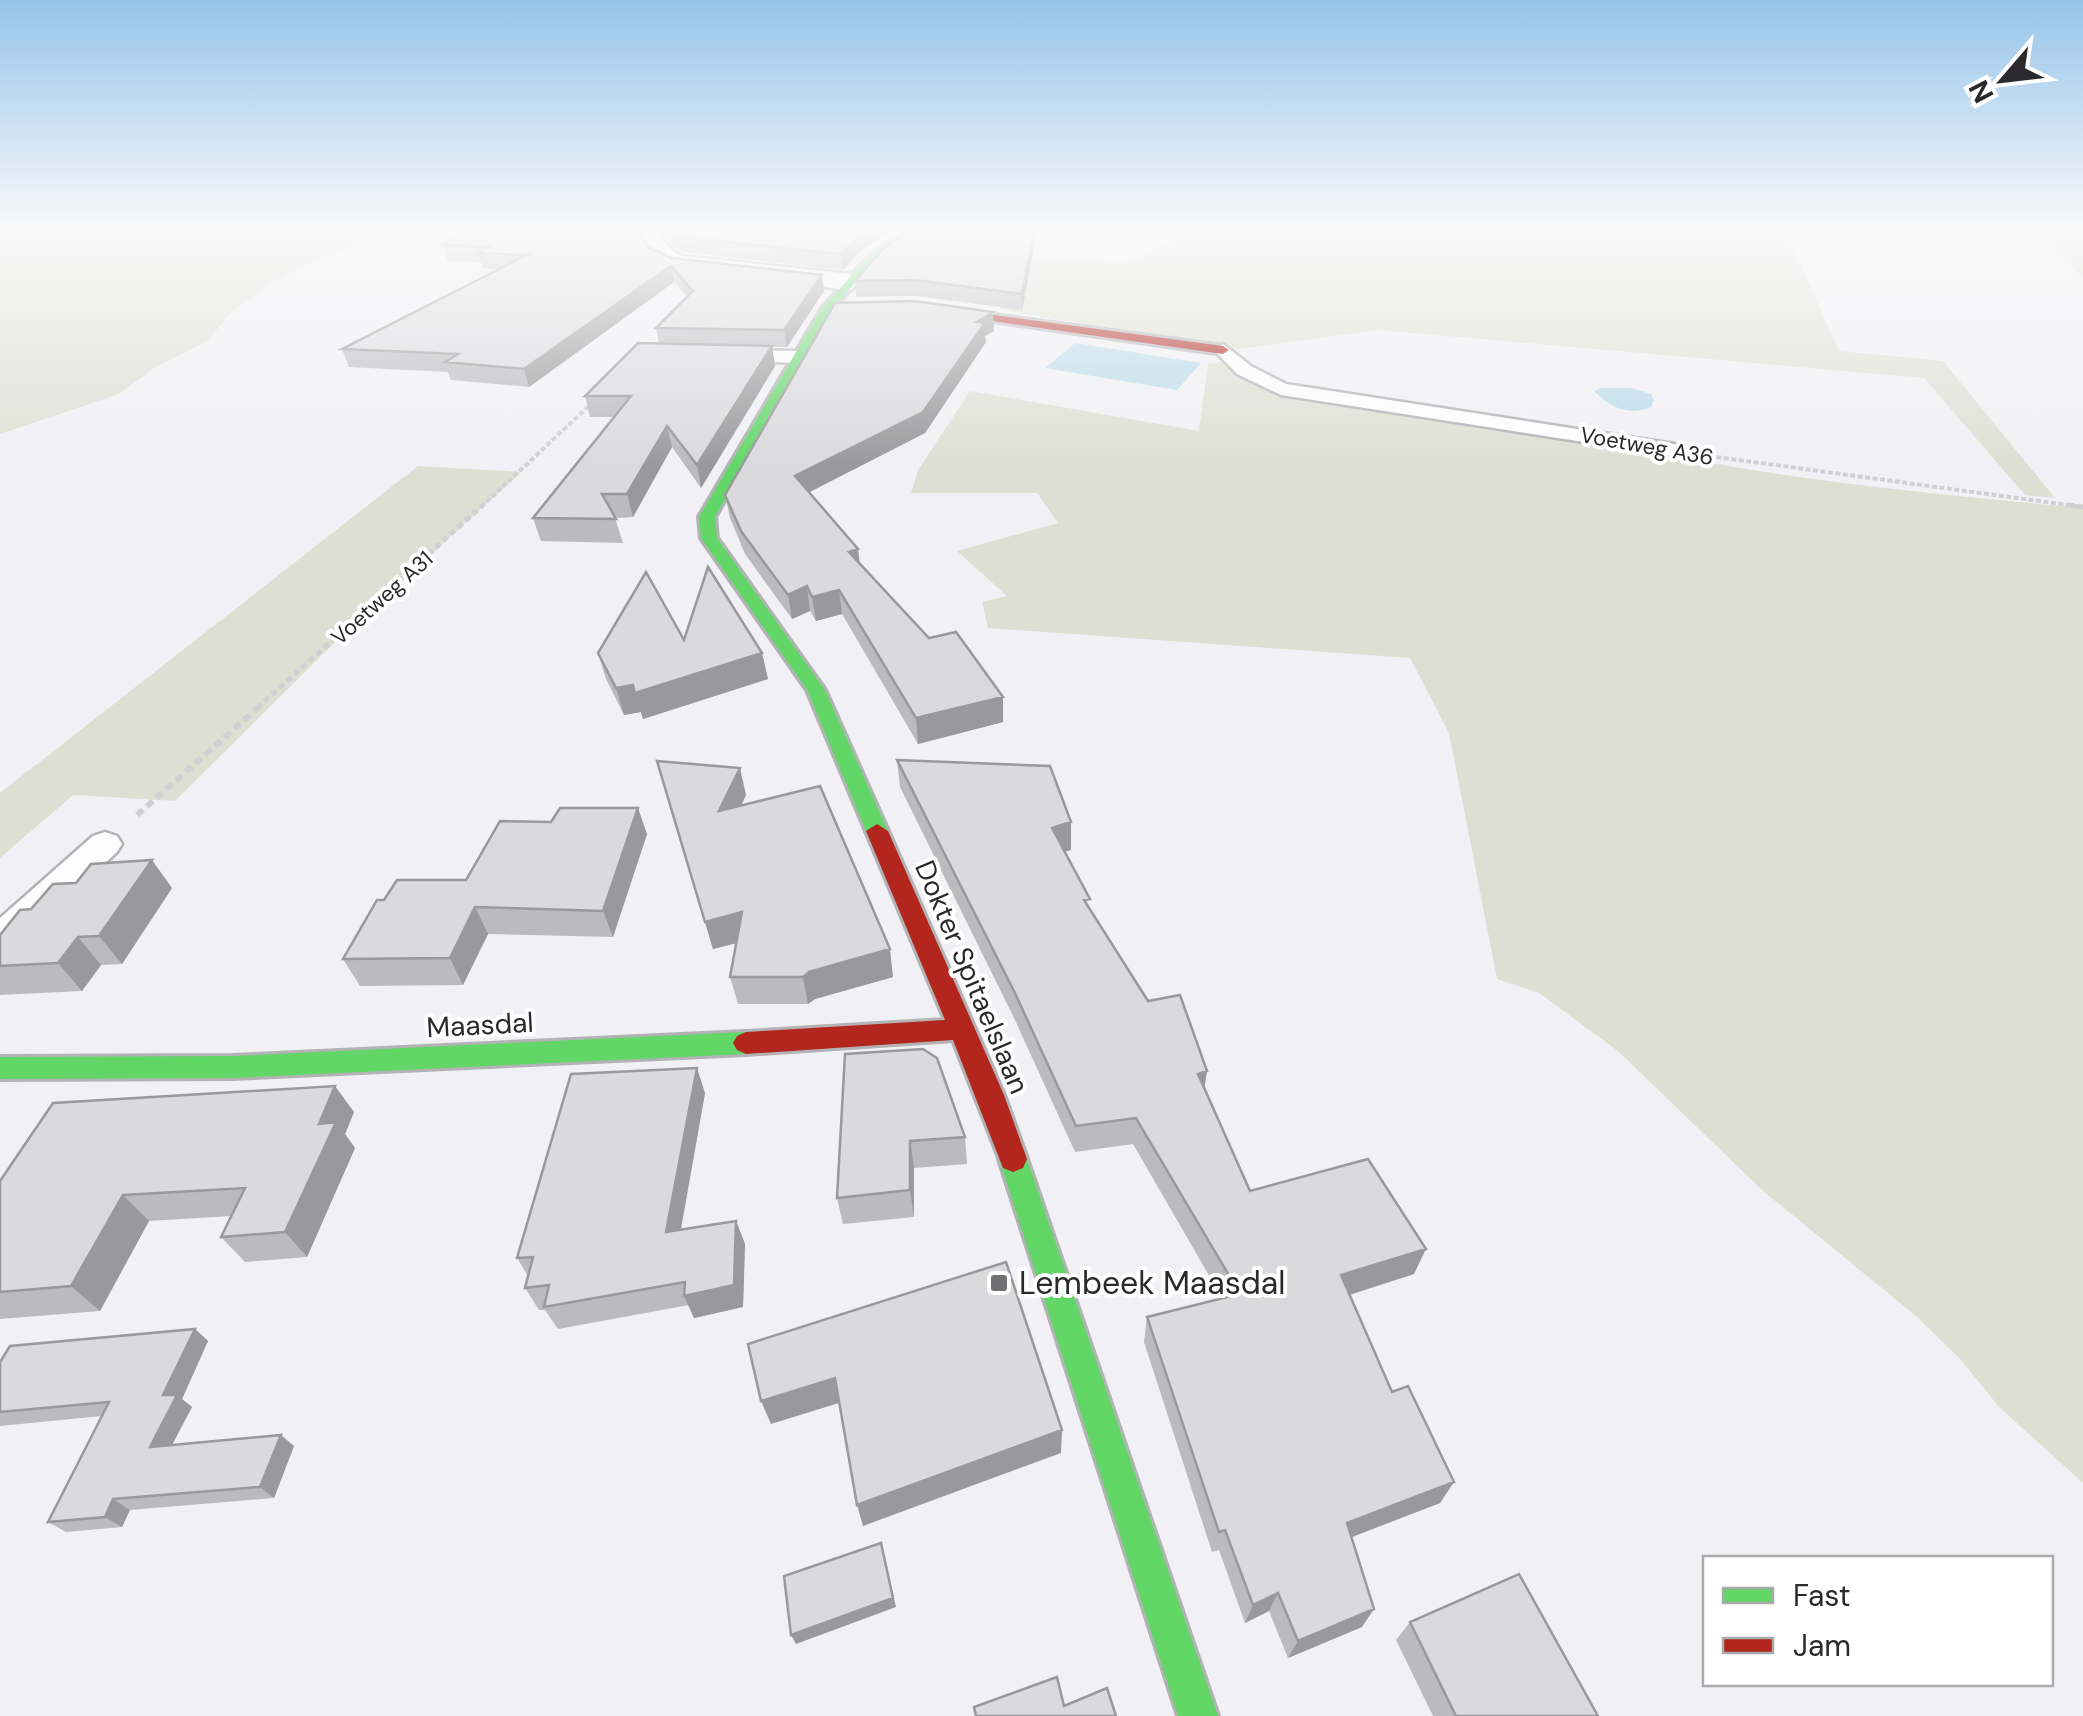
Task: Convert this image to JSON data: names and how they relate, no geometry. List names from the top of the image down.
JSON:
{
  "streets": {
    "street": ["Dokter Spitaelslaan", "Maasdal"],
    "lane": ["Voetweg A36"],
    "path": ["Voetweg A31"]
  },
  "crossings": [
    ["Dokter Spitaelslaan", "Maasdal"]
  ],
  "places": {
    "transit": ["Lembeek Maasdal"]
  },
  "legend": ["Fast", "Jam"],
  "north": "bottom left"
}
